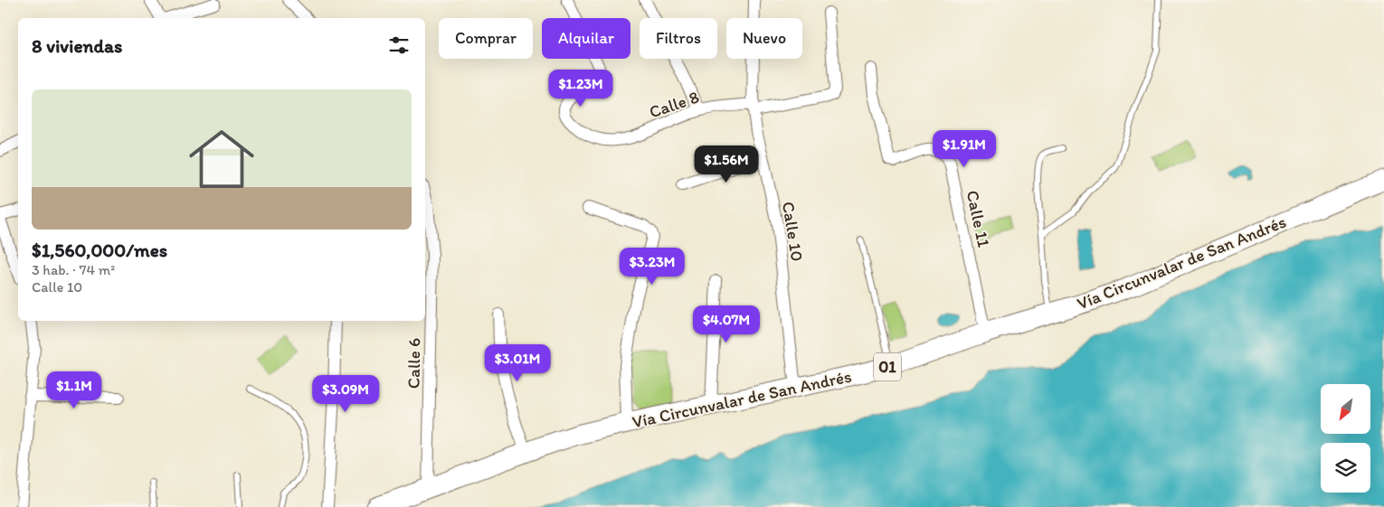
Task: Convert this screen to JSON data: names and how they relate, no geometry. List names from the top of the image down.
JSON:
{
  "streets": {
    "highway": ["Vía Circunvalar de San Andrés", "01"],
    "street": [
      "Calle 8",
      "Calle 11",
      "Calle 10",
      "Calle 6"
    ]
  },
  "crossings": [
    ["Calle 8", "Calle 10"],
    ["Calle 11", "Vía Circunvalar de San Andrés"],
    ["Calle 10", "Vía Circunvalar de San Andrés"],
    ["Vía Circunvalar de San Andrés", "Calle 6"]
  ],
  "north": "bottom left",
  "page": {
    "chip": [
      "Comprar",
      "Alquilar",
      "Filtros",
      "Nuevo"
    ],
    "heading": "8 viviendas",
    "price": [
      "$1.23M",
      "$1.91M",
      "$1.56M",
      "$3.23M",
      "$4.07M",
      "$3.01M",
      "$1.1M",
      "$3.09M"
    ],
    "list": [
      {
        "name": "$1,560,000/mes",
        "note": "3 hab. · 74 m² · Calle 10"
      }
    ]
  }
}
